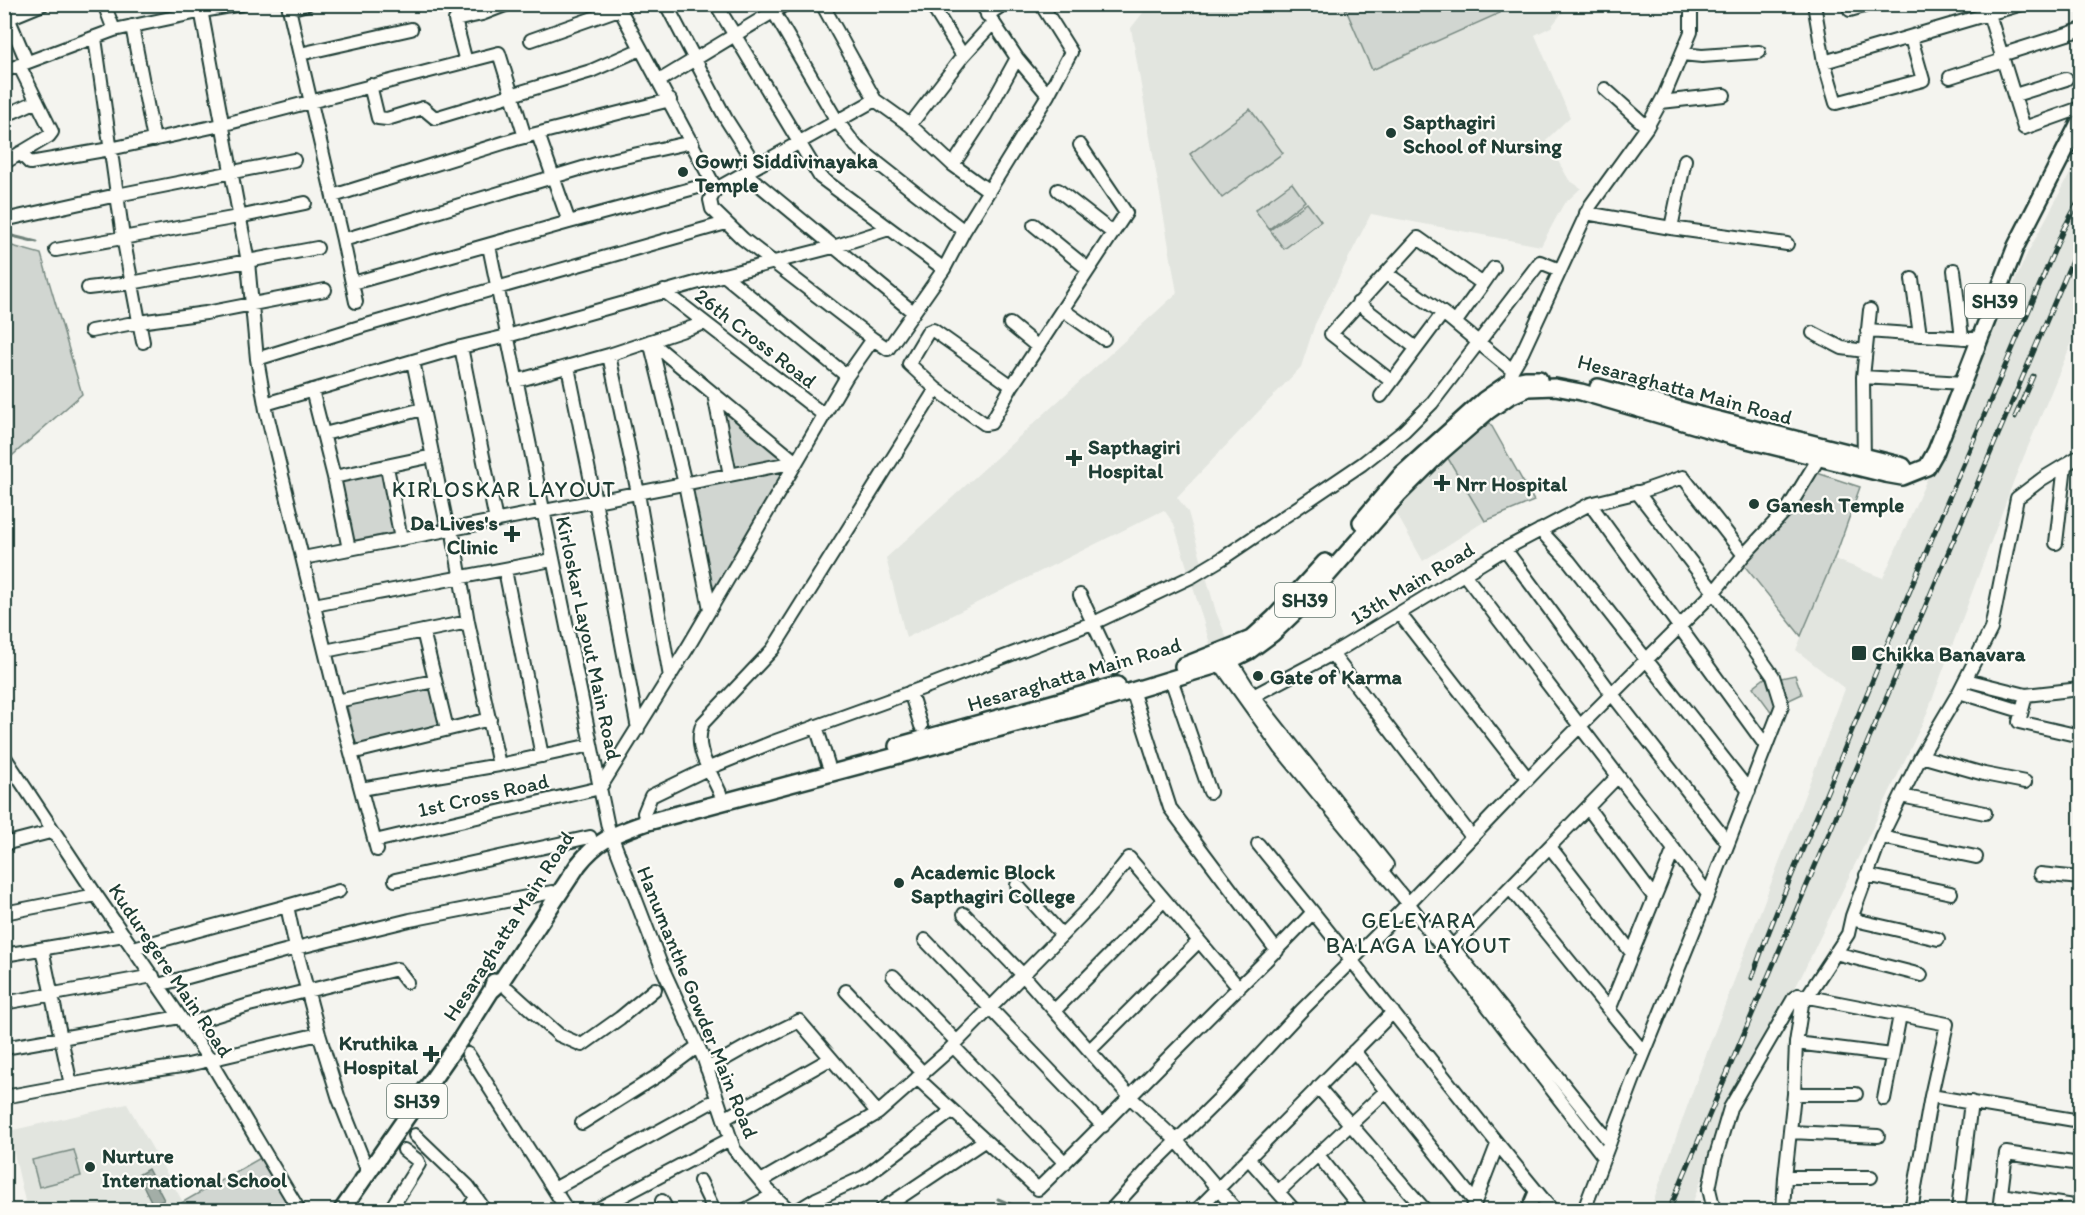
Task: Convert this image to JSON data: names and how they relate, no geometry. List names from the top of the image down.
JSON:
{
  "streets": {
    "main road": ["SH39", "Hesaraghatta Main Road"],
    "street": [
      "26th Cross Road",
      "13th Main Road",
      "Kirloskar Layout Main Road",
      "1st Cross Road",
      "Kuduregere Main Road",
      "Hanumanthe Gowder Main Road"
    ]
  },
  "crossings": [
    ["Hesaraghatta Main Road", "Kirloskar Layout Main Road"],
    ["Hesaraghatta Main Road", "Hanumanthe Gowder Main Road"],
    ["Kirloskar Layout Main Road", "1st Cross Road"],
    ["Kirloskar Layout Main Road", "Hanumanthe Gowder Main Road"]
  ],
  "districts": ["KIRLOSKAR LAYOUT", "GELEYARA BALAGA LAYOUT"],
  "places": {
    "other": [
      "Sapthagiri School of Nursing",
      "Gowri Siddivinayaka Temple",
      "Ganesh Temple",
      "Gate of Karma",
      "Academic Block Sapthagiri College",
      "Nurture International School"
    ],
    "health": [
      "Sapthagiri Hospital",
      "Nrr Hospital",
      "Da Lives's Clinic",
      "Kruthika Hospital"
    ],
    "transit": ["Chikka Banavara"]
  }
}
